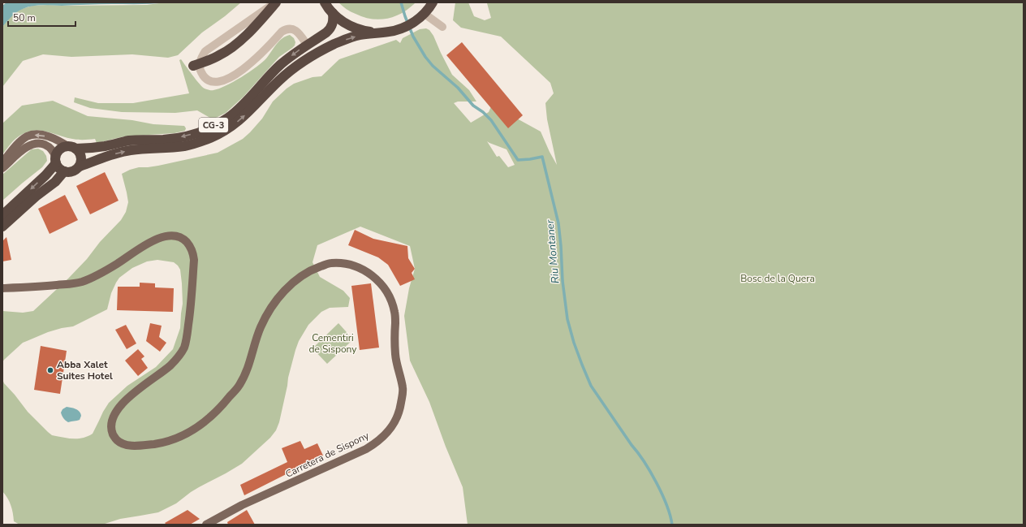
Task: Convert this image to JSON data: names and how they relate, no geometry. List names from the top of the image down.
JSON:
{
  "streets": {
    "highway": ["CG-3"],
    "main road": ["Carretera de Sispony"]
  },
  "water": ["Riu Montaner"],
  "parks": ["Bosc de la Quera", "Cementiri de Sispony"],
  "places": ["Abba Xalet Suites Hotel"],
  "scale_bar": "50 m"
}
